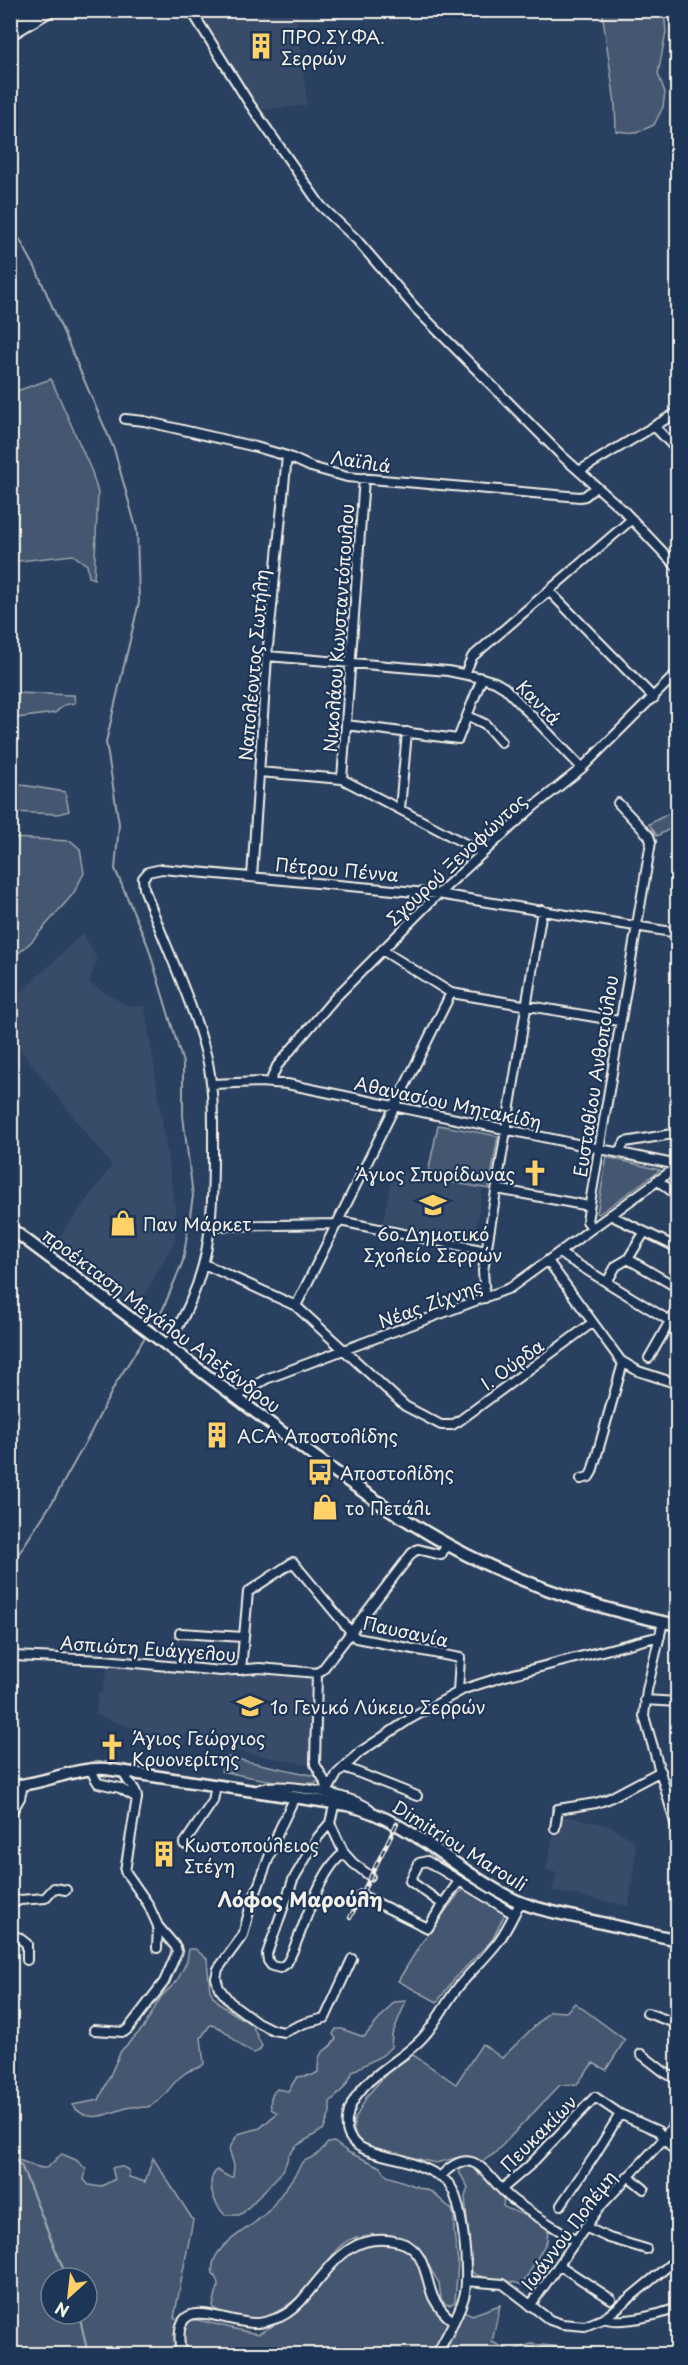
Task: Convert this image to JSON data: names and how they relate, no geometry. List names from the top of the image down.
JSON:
{
  "streets": {
    "main road": ["προέκταση Μεγάλου Αλεξάνδρου", "Dimitriou Marouli"],
    "street": [
      "Λαϊλιά",
      "Νικολάου Κωνσταντόπουλου",
      "Ναπολέοντος Σωτήλη",
      "Καντά",
      "Σγουρού Ξενοφώντος",
      "Πέτρου Πέννα",
      "Ευσταθίου Ανθοπούλου",
      "Αθανασίου Μητακίδη",
      "Νέας Ζίχνης",
      "Ι. Ούρδα",
      "Παυσανία",
      "Ασπιώτη Ευάγγελου",
      "Πευκακίων",
      "Ιωάννου Πολέμη"
    ]
  },
  "crossings": [
    ["Λαϊλιά", "Νικολάου Κωνσταντόπουλου"],
    ["Λαϊλιά", "Ναπολέοντος Σωτήλη"],
    ["Νικολάου Κωνσταντόπουλου", "Καντά"],
    ["Ναπολέοντος Σωτήλη", "Καντά"],
    ["Ναπολέοντος Σωτήλη", "Πέτρου Πέννα"],
    ["Καντά", "Σγουρού Ξενοφώντος"],
    ["Σγουρού Ξενοφώντος", "Πέτρου Πέννα"],
    ["Σγουρού Ξενοφώντος", "Αθανασίου Μητακίδη"],
    ["Πέτρου Πέννα", "Ευσταθίου Ανθοπούλου"],
    ["Πέτρου Πέννα", "Αθανασίου Μητακίδη"],
    ["Ευσταθίου Ανθοπούλου", "Αθανασίου Μητακίδη"],
    ["Ευσταθίου Ανθοπούλου", "Νέας Ζίχνης"],
    ["Αθανασίου Μητακίδη", "Νέας Ζίχνης"],
    ["Νέας Ζίχνης", "προέκταση Μεγάλου Αλεξάνδρου"],
    ["Νέας Ζίχνης", "Ι. Ούρδα"]
  ],
  "districts": ["Λόφος Μαρούλη"],
  "places": {
    "building": ["ΠΡΟ.ΣΥ.ΦΑ. Σερρών", "ACA Αποστολίδης", "Κωστοπούλειος Στέγη"],
    "church": ["Άγιος Σπυρίδωνας", "Άγιος Γεώργιος Κρυονερίτης"],
    "school or university": ["6ο Δημοτικό Σχολείο Σερρών", "1ο Γενικό Λύκειο Σερρών"],
    "shop": ["Παν Μάρκετ", "το Πετάλι"],
    "bus stop": ["Αποστολίδης"]
  },
  "north": "bottom left"
}
